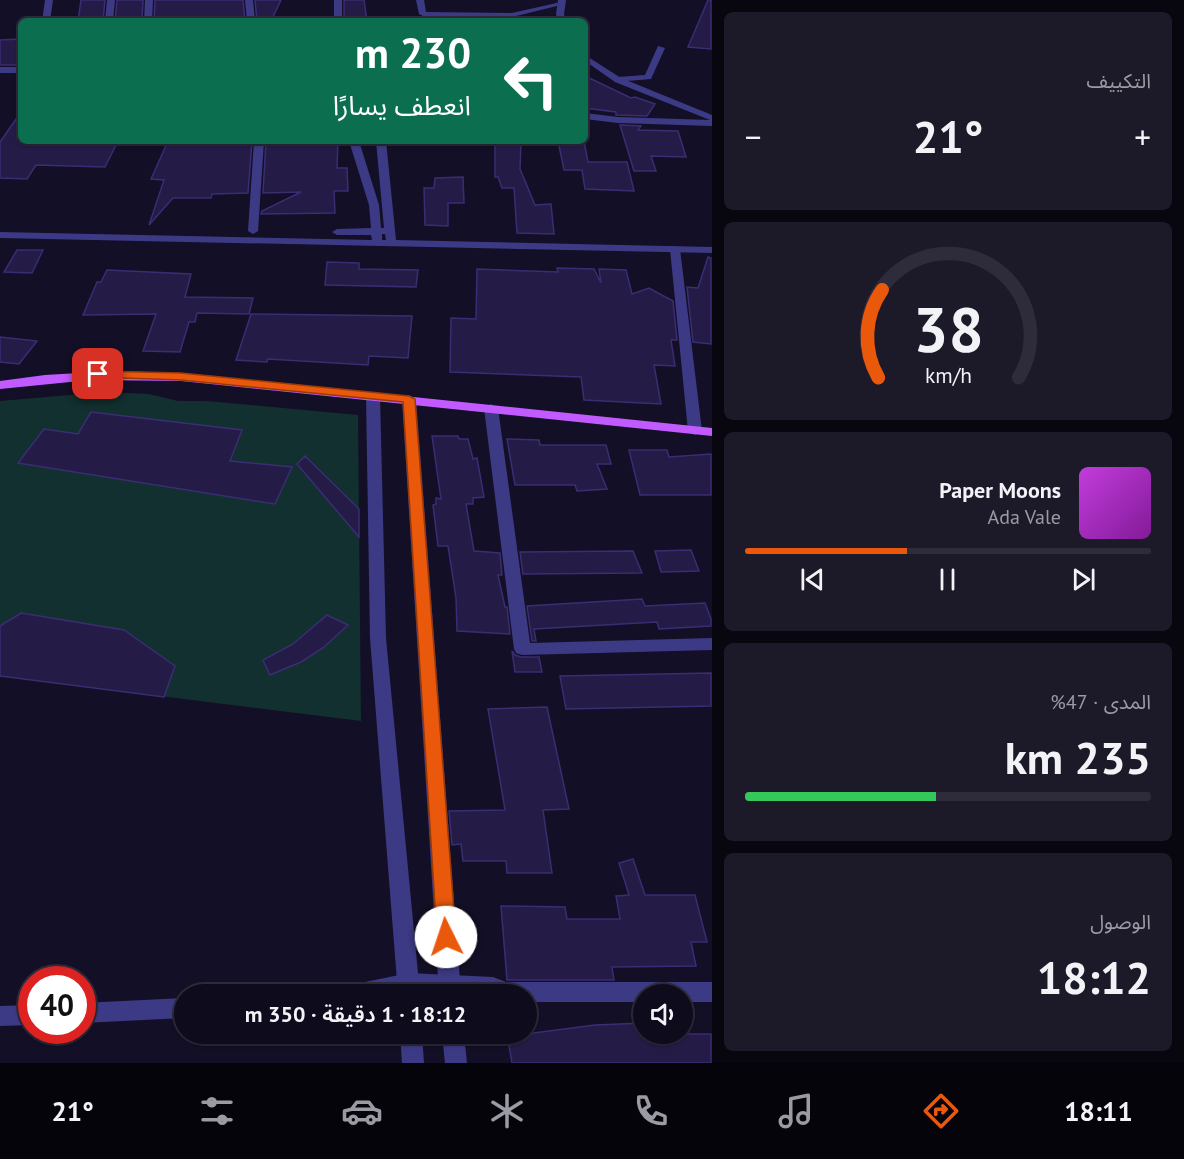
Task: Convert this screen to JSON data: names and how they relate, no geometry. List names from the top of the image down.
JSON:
{
  "page": {
    "tile": [
      "التكييف",
      ["المدى · 47%", "235 km"],
      ["الوصول", "18:12"]
    ],
    "turn": ["230 m", "انعطف يسارًا"],
    "heat": ["−", "21°", "+"],
    "song": ["Paper Moons", "Ada Vale"],
    "limit": "40",
    "trip": "18:12 · 1 دقيقة · 350 m",
    "tabs": ["18:11", "21°"],
    "gauge": ["38", "km/h"]
  }
}
